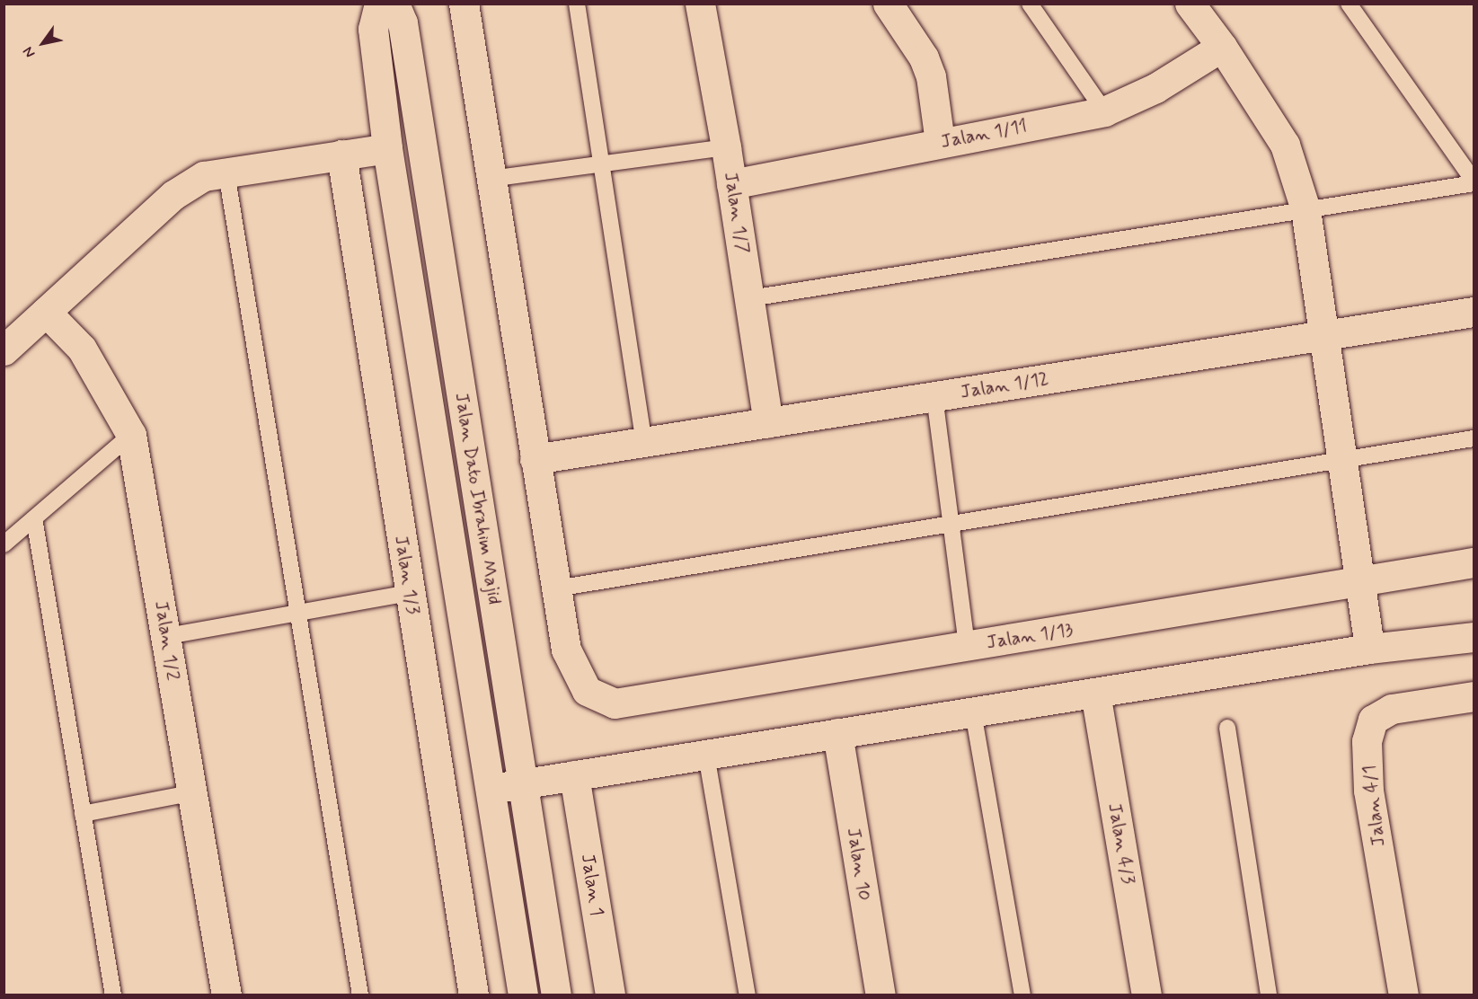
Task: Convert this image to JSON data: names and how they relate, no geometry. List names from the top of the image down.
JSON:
{
  "streets": {
    "street": [
      "Jalan 1/11",
      "Jalan 1/7",
      "Jalan 1/12",
      "Jalan Dato Ibrahim Majid",
      "Jalan 1/3",
      "Jalan 1/13",
      "Jalan 1/2",
      "Jalan 4/1",
      "Jalan 4/3",
      "Jalan 10",
      "Jalan 1"
    ]
  },
  "crossings": [
    ["Jalan 1/11", "Jalan 1/7"],
    ["Jalan 1/7", "Jalan 1/12"]
  ],
  "north": "bottom left"
}
